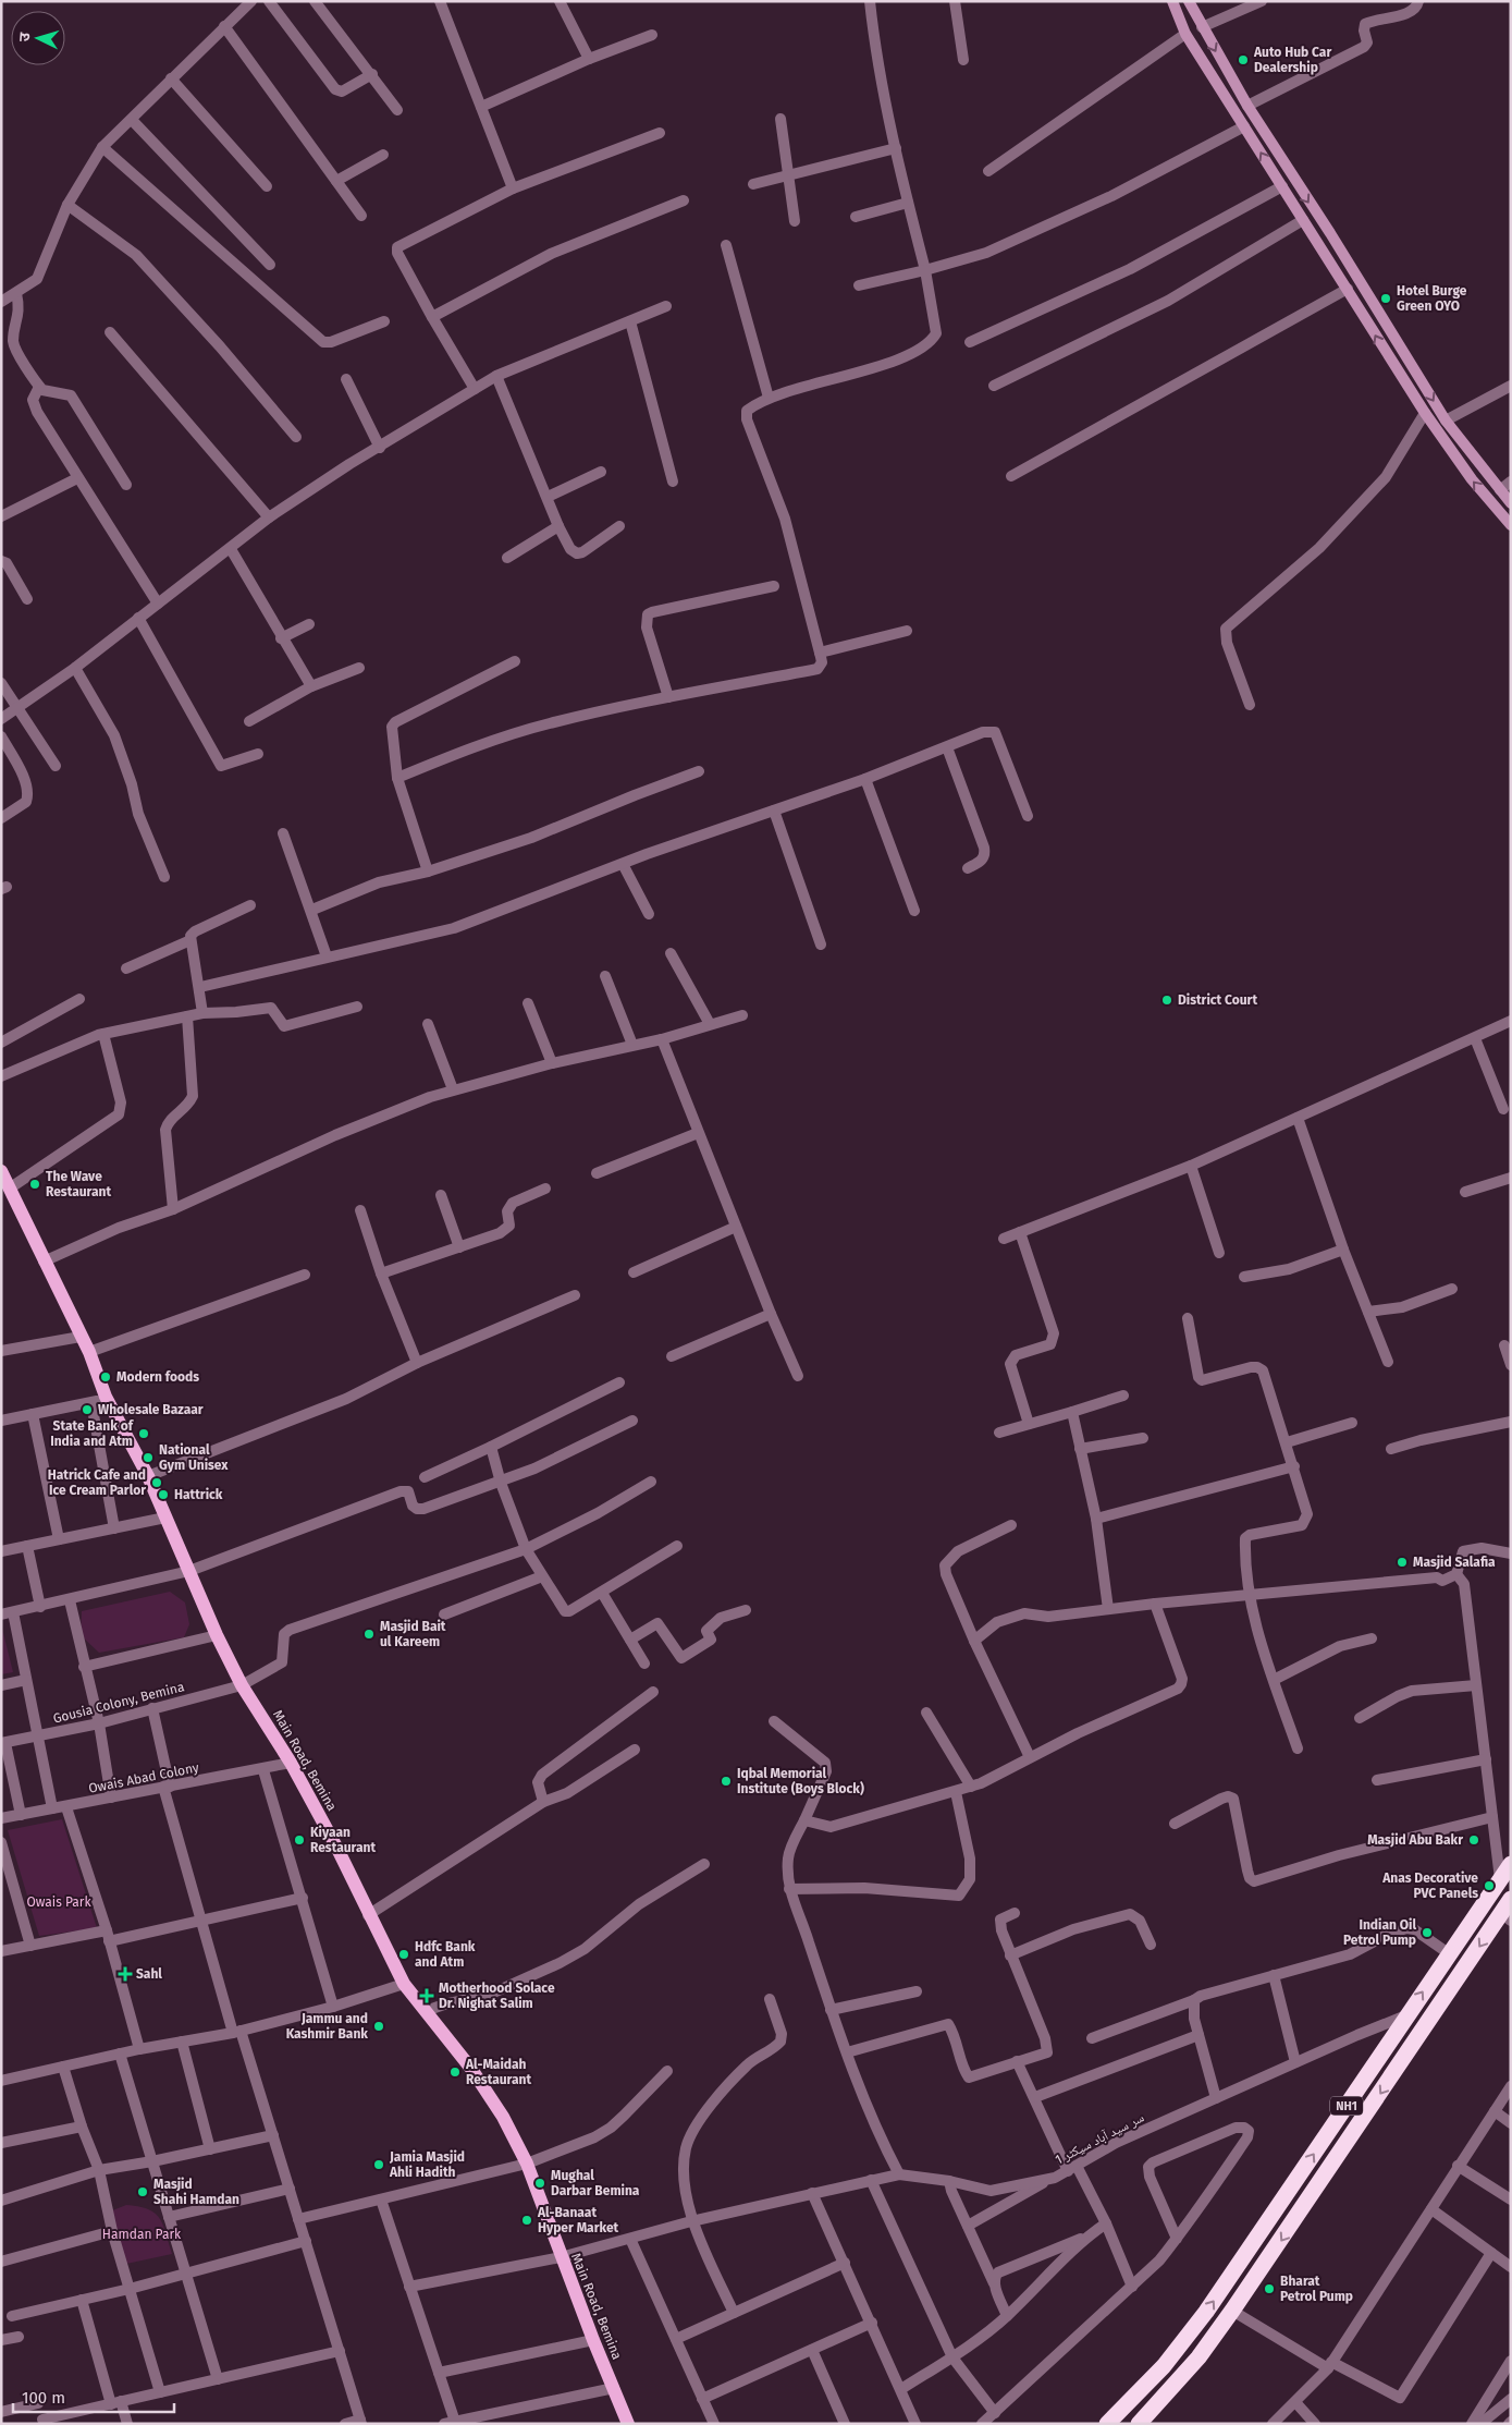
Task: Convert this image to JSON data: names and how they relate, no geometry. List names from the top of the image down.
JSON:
{
  "streets": {
    "highway": ["NH1"],
    "main road": ["Main Road, Bemina"],
    "street": ["Gousia Colony, Bemina", "Owais Abad Colony", "سر سید آباد سیکٹر 1"]
  },
  "crossings": [
    ["Gousia Colony, Bemina", "Main Road, Bemina"],
    ["Main Road, Bemina", "Owais Abad Colony"],
    ["Main Road, Bemina", "سر سید آباد سیکٹر 1"],
    ["NH1", "سر سید آباد سیکٹر 1"]
  ],
  "parks": ["Owais Park", "Hamdan Park"],
  "places": {
    "other": [
      "Auto Hub Car Dealership",
      "Hotel Burge Green OYO",
      "District Court",
      "The Wave Restaurant",
      "Modern foods",
      "Wholesale Bazaar",
      "State Bank of India and Atm",
      "National Gym Unisex",
      "Hatrick Cafe and Ice Cream Parlor",
      "Hattrick",
      "Masjid Salafia",
      "Masjid Bait ul Kareem",
      "Iqbal Memorial Institute (Boys Block)",
      "Kiyaan Restaurant",
      "Masjid Abu Bakr",
      "Anas Decorative PVC Panels",
      "Indian Oil Petrol Pump",
      "Hdfc Bank and Atm",
      "Jammu and Kashmir Bank",
      "Al-Maidah Restaurant",
      "Jamia Masjid Ahli Hadith",
      "Mughal Darbar Bemina",
      "Masjid Shahi Hamdan",
      "Al-Banaat Hyper Market",
      "Bharat Petrol Pump"
    ],
    "health": ["Sahl", "Motherhood Solace Dr. Nighat Salim"]
  },
  "scale_bar": "100 m",
  "north": "left"
}
